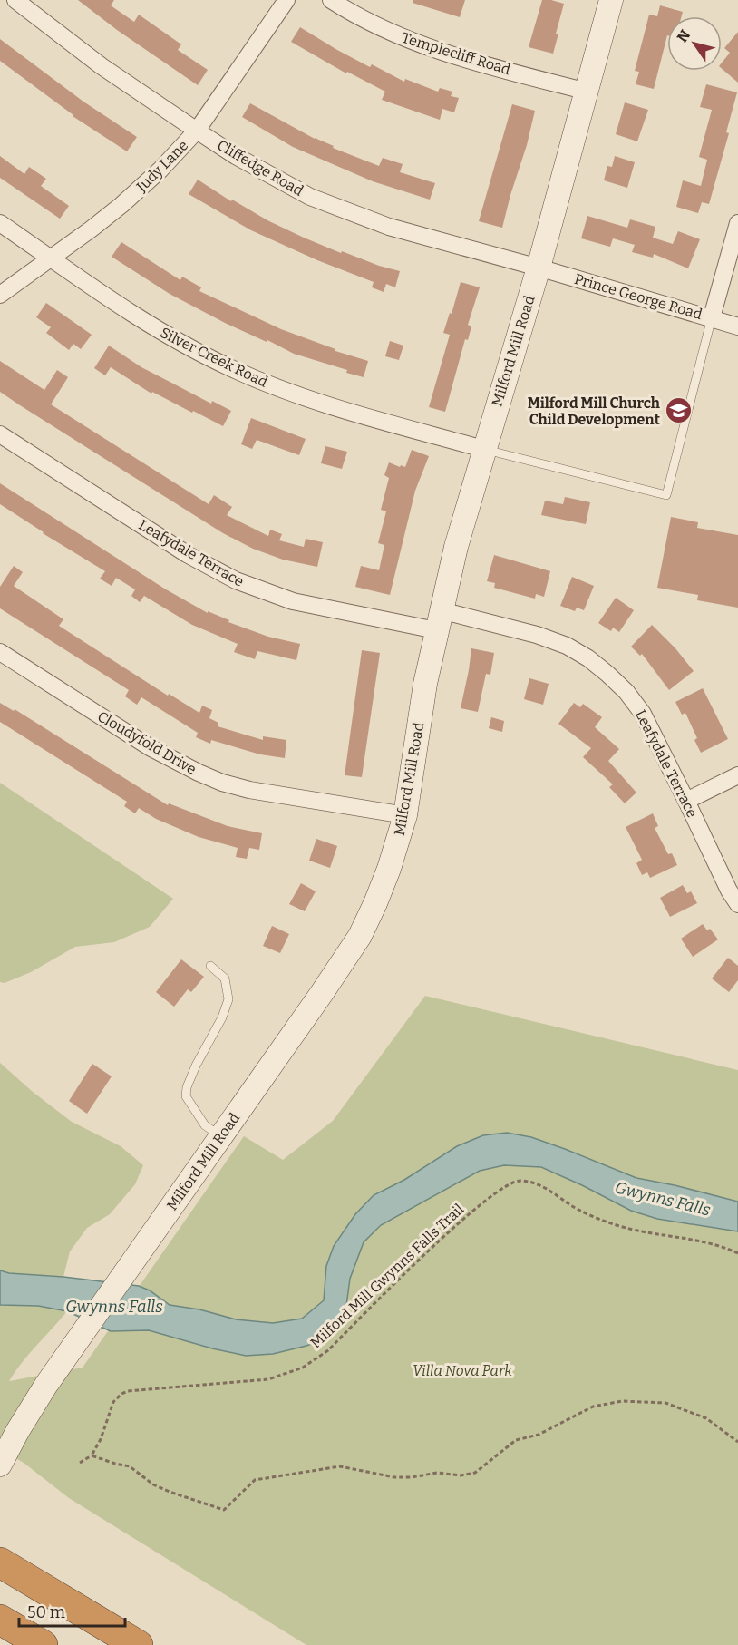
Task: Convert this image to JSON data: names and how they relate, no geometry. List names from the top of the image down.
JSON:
{
  "streets": {
    "main road": ["Milford Mill Road"],
    "street": [
      "Templecliff Road",
      "Judy Lane",
      "Cliffedge Road",
      "Prince George Road",
      "Silver Creek Road",
      "Leafydale Terrace",
      "Cloudyfold Drive"
    ],
    "path": ["Milford Mill Gwynns Falls Trail"]
  },
  "crossings": [
    ["Templecliff Road", "Milford Mill Road"],
    ["Judy Lane", "Cliffedge Road"],
    ["Judy Lane", "Silver Creek Road"],
    ["Cliffedge Road", "Prince George Road"],
    ["Cliffedge Road", "Milford Mill Road"],
    ["Prince George Road", "Milford Mill Road"],
    ["Milford Mill Road", "Silver Creek Road"],
    ["Milford Mill Road", "Leafydale Terrace"],
    ["Milford Mill Road", "Cloudyfold Drive"]
  ],
  "water": ["Gwynns Falls"],
  "parks": ["Villa Nova Park"],
  "places": {
    "school or university": ["Milford Mill Church Child Development"]
  },
  "scale_bar": "50 m",
  "north": "top left"
}
